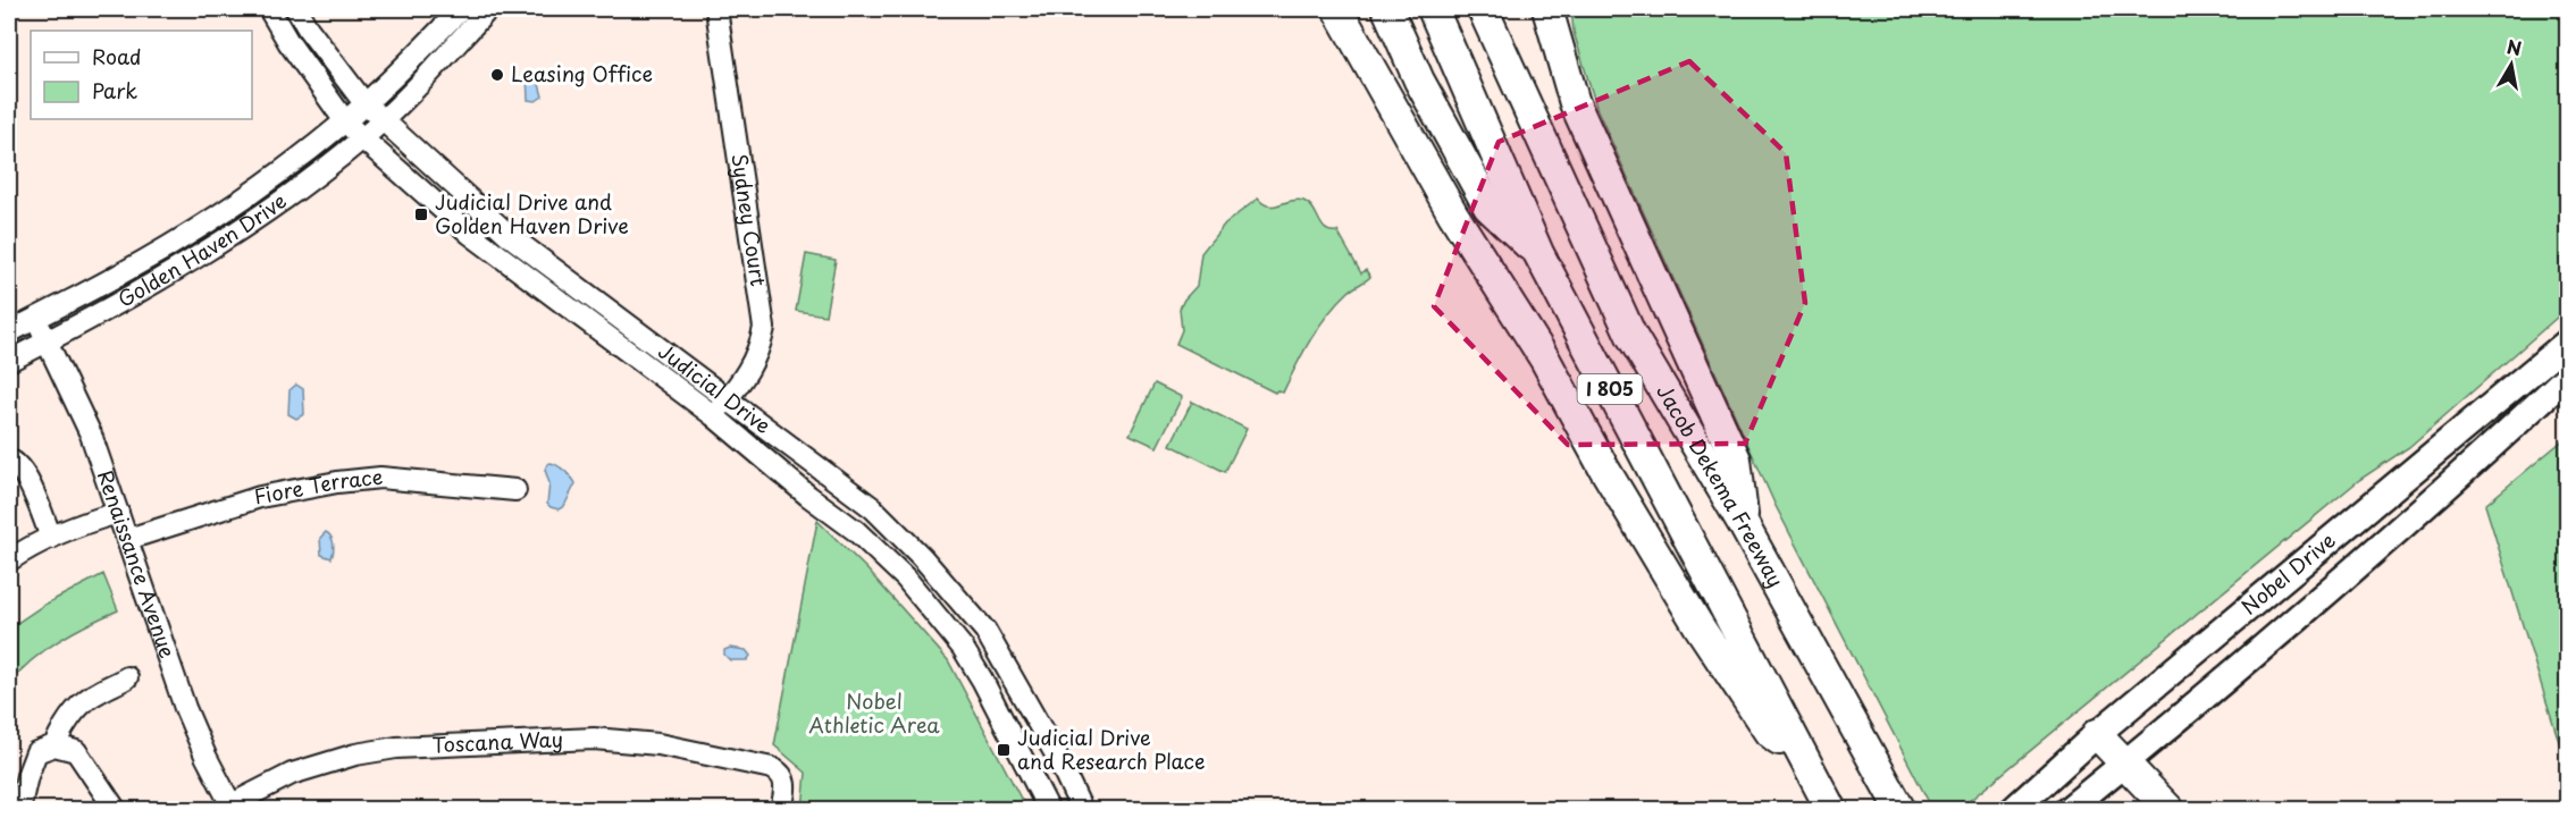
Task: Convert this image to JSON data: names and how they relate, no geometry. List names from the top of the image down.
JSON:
{
  "streets": {
    "highway": ["I 805", "Jacob Dekema Freeway"],
    "main road": ["Nobel Drive"],
    "street": [
      "Sydney Court",
      "Golden Haven Drive",
      "Judicial Drive",
      "Fiore Terrace",
      "Renaissance Avenue",
      "Toscana Way"
    ]
  },
  "crossings": [
    ["Sydney Court", "Judicial Drive"],
    ["Golden Haven Drive", "Judicial Drive"],
    ["Golden Haven Drive", "Renaissance Avenue"],
    ["Fiore Terrace", "Renaissance Avenue"],
    ["Renaissance Avenue", "Toscana Way"]
  ],
  "parks": ["Nobel Athletic Area"],
  "places": {
    "other": ["Leasing Office"],
    "transit": ["Judicial Drive and Golden Haven Drive", "Judicial Drive and Research Place"]
  },
  "legend": ["Road", "Park"],
  "north": "top"
}
